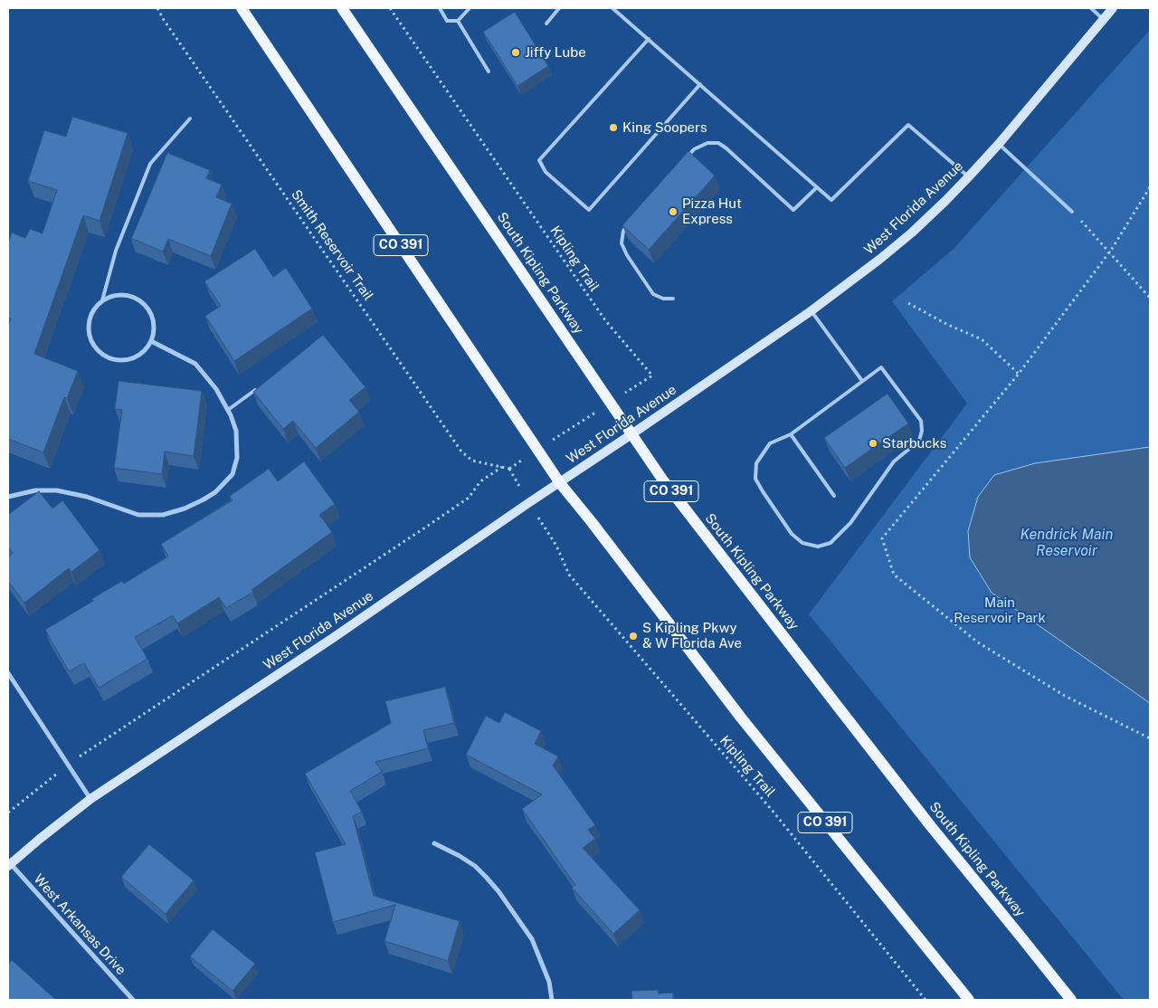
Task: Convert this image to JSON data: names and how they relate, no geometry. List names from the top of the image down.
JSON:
{
  "streets": {
    "main road": ["CO 391", "South Kipling Parkway"],
    "street": ["West Florida Avenue", "West Arkansas Drive"],
    "path": ["Smith Reservoir Trail", "Kipling Trail"]
  },
  "crossings": [
    ["West Florida Avenue", "CO 391"],
    ["West Florida Avenue", "South Kipling Parkway"],
    ["West Florida Avenue", "West Arkansas Drive"],
    ["Smith Reservoir Trail", "Kipling Trail"],
    ["CO 391", "Kipling Trail"],
    ["Kipling Trail", "South Kipling Parkway"]
  ],
  "water": ["Kendrick Main Reservoir"],
  "parks": ["Main Reservoir Park"],
  "places": [
    "Jiffy Lube",
    "King Soopers",
    "Pizza Hut Express",
    "Starbucks",
    "S Kipling Pkwy & W Florida Ave"
  ]
}
